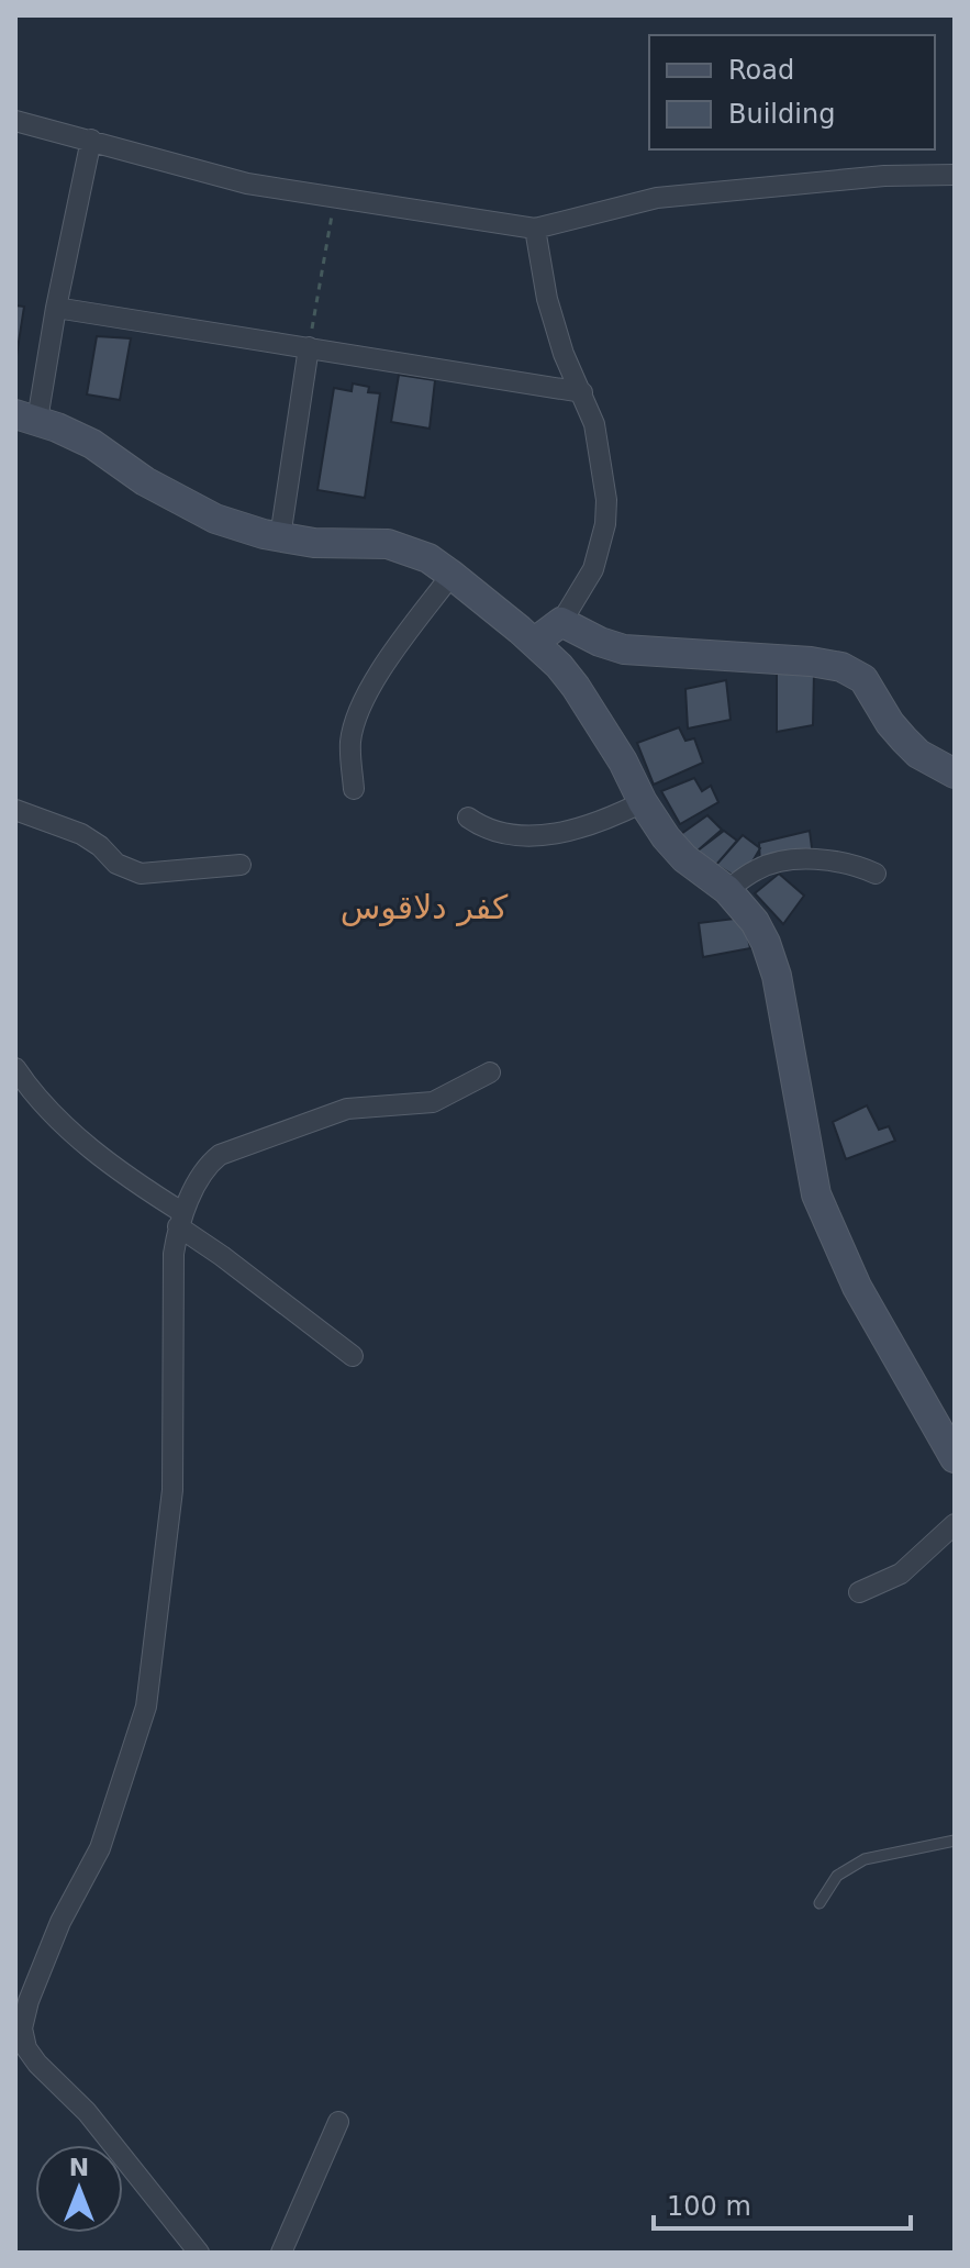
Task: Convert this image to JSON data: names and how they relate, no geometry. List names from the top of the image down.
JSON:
{
  "districts": ["كفر دلاقوس"],
  "legend": ["Road", "Building"],
  "scale_bar": "100 m",
  "north": "top"
}
